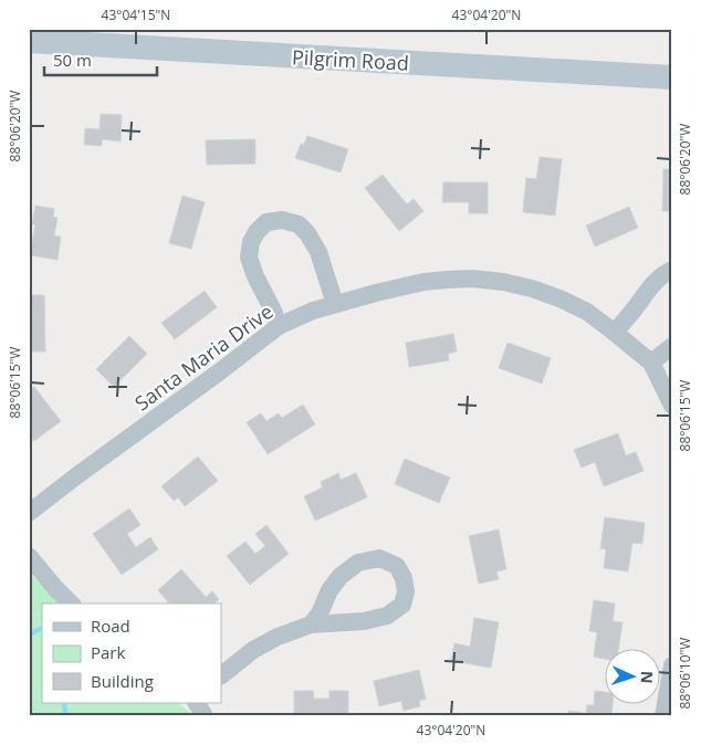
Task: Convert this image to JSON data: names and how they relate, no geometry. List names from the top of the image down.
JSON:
{
  "streets": {
    "main road": ["Pilgrim Road"],
    "street": ["Santa Maria Drive"]
  },
  "legend": ["Road", "Park", "Building"],
  "scale_bar": "50 m",
  "north": "right",
  "coordinates": [
    "43°04'15\"N",
    "43°04'20\"N",
    "88°06'20\"W",
    "88°06'15\"W",
    "88°06'10\"W"
  ]
}
